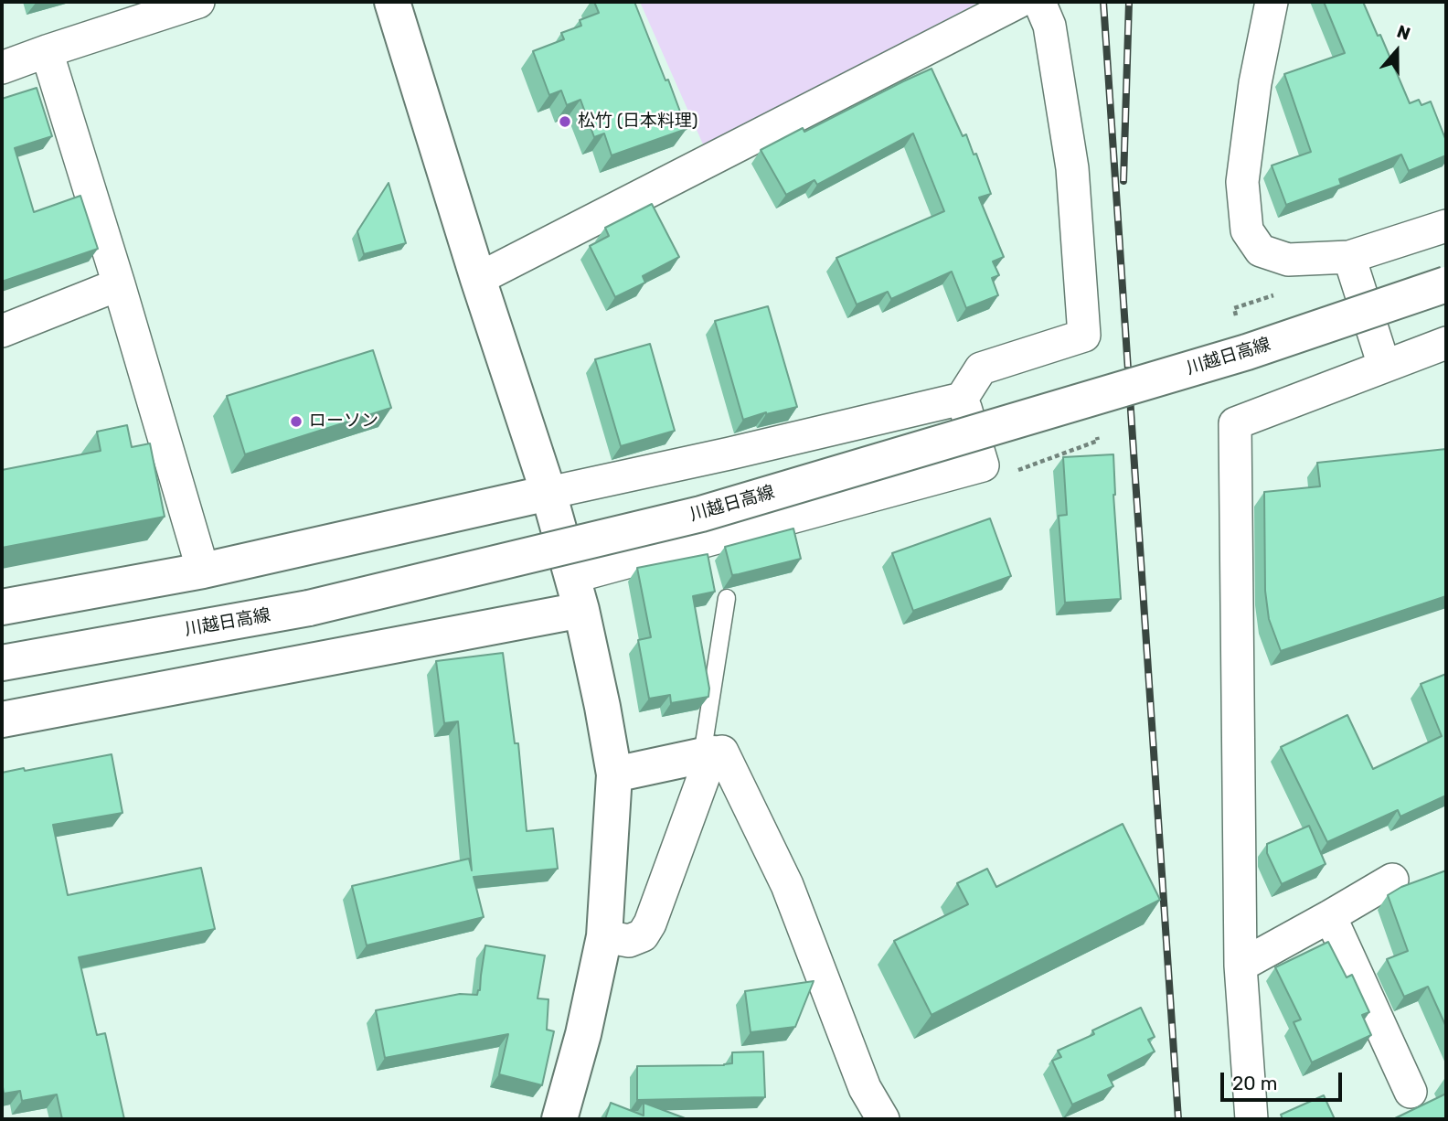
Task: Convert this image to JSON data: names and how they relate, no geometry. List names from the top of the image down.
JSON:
{
  "streets": {
    "street": ["川越日高線"]
  },
  "places": ["松竹 (日本料理)", "ローソン"],
  "scale_bar": "20 m",
  "north": "top"
}
